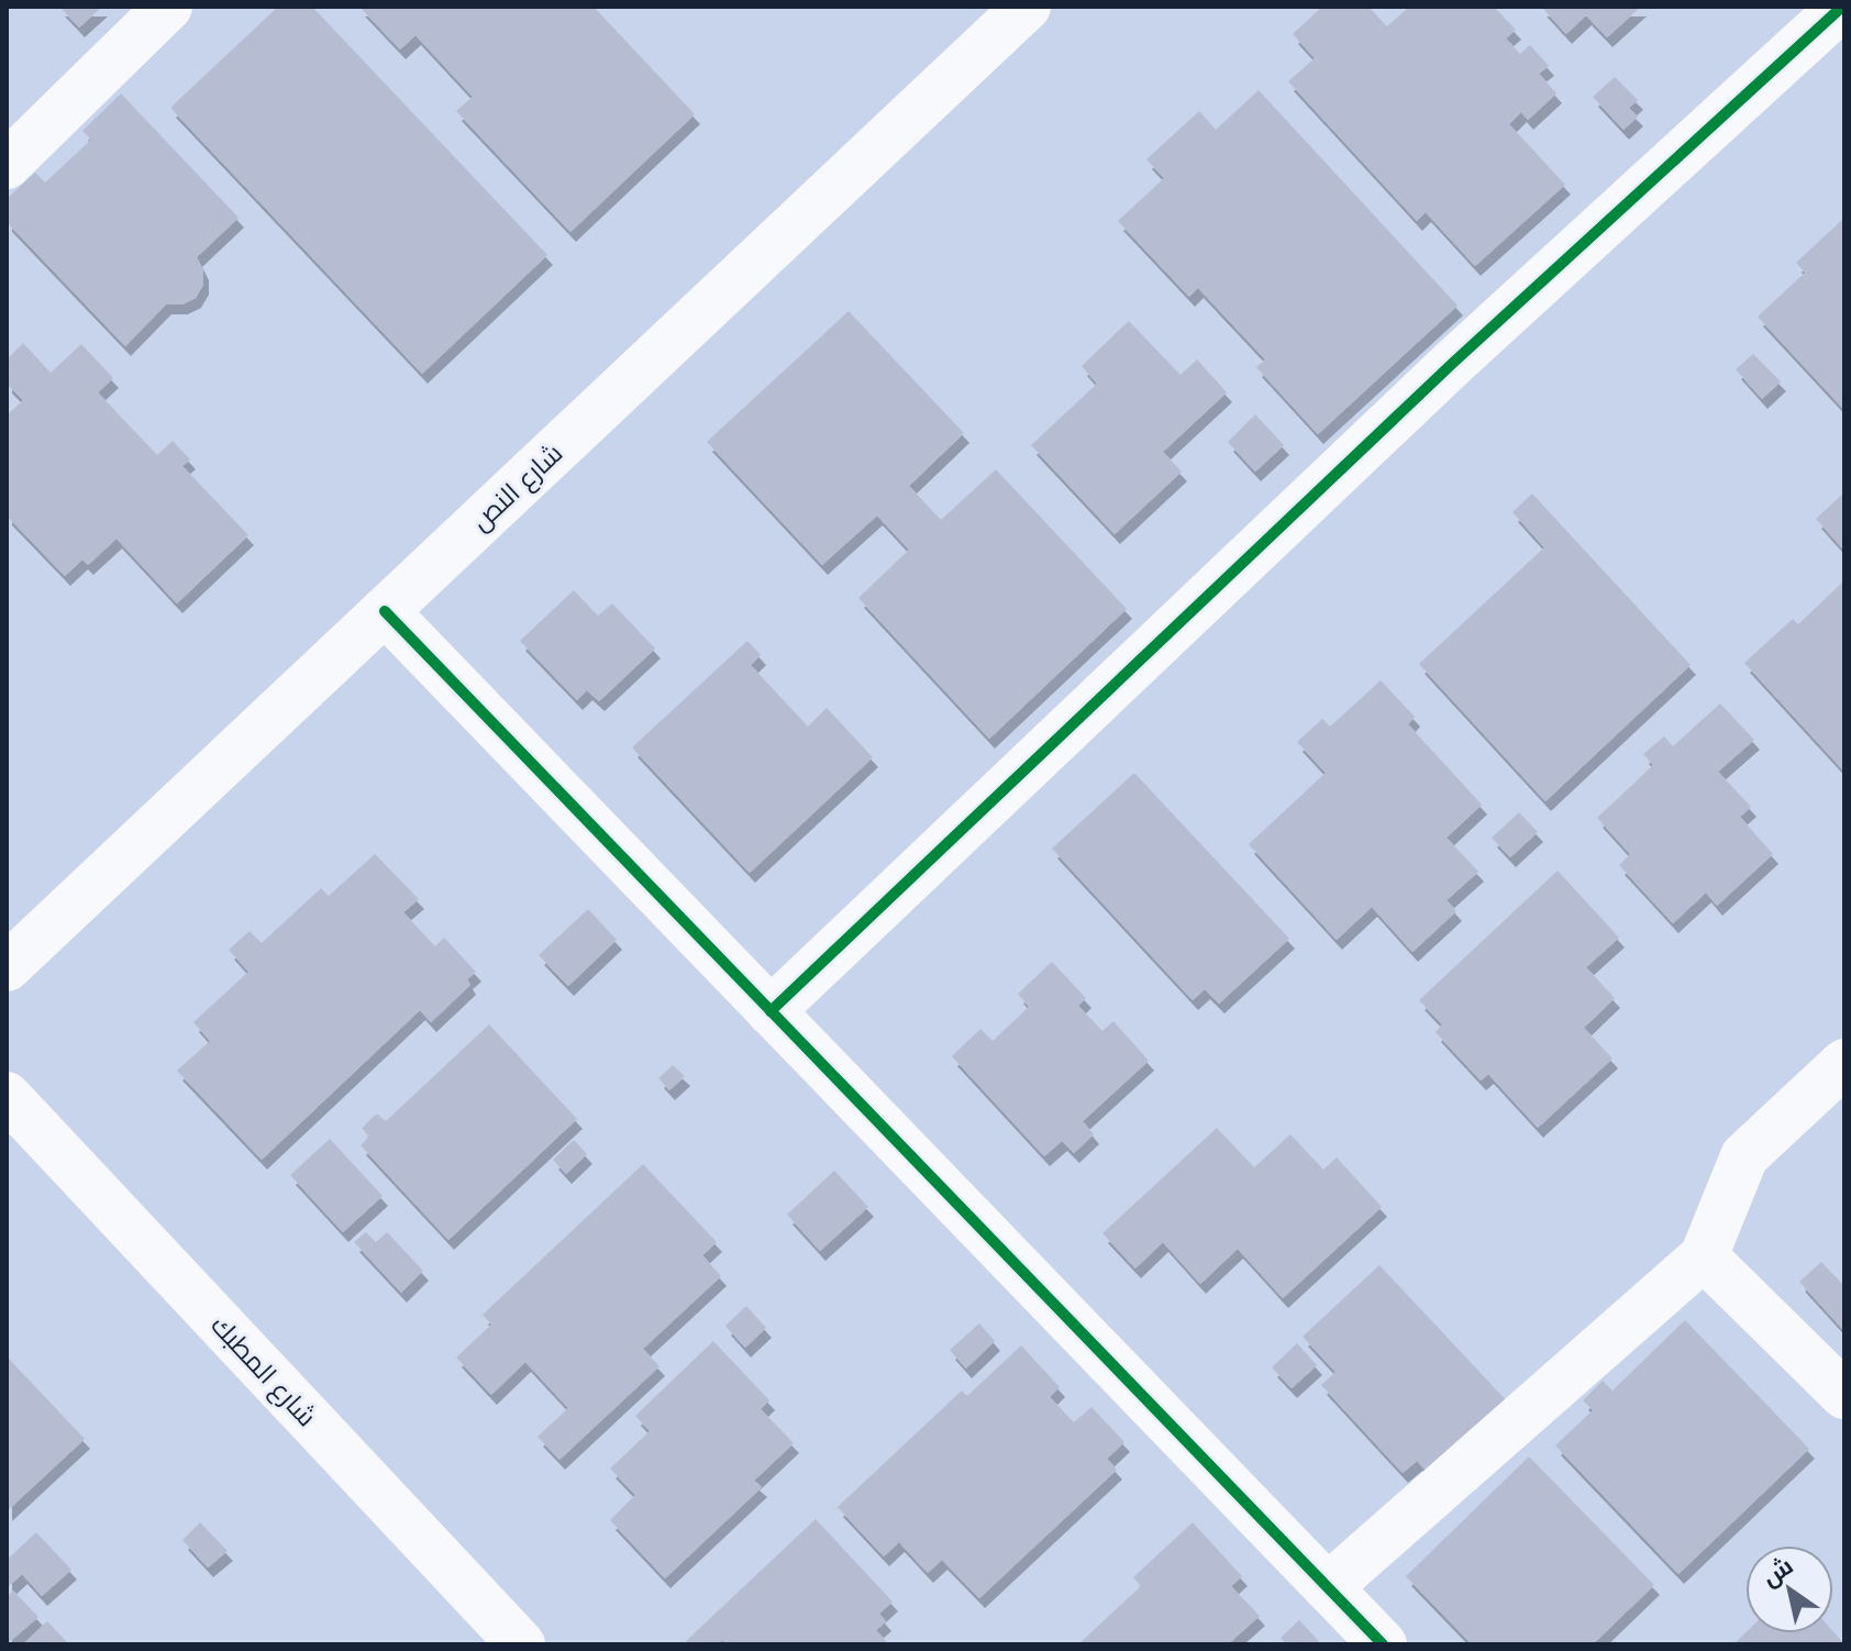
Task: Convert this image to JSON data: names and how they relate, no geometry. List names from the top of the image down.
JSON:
{
  "streets": {
    "street": ["شارع النص", "شارع المطبك"]
  },
  "north": "top left"
}
